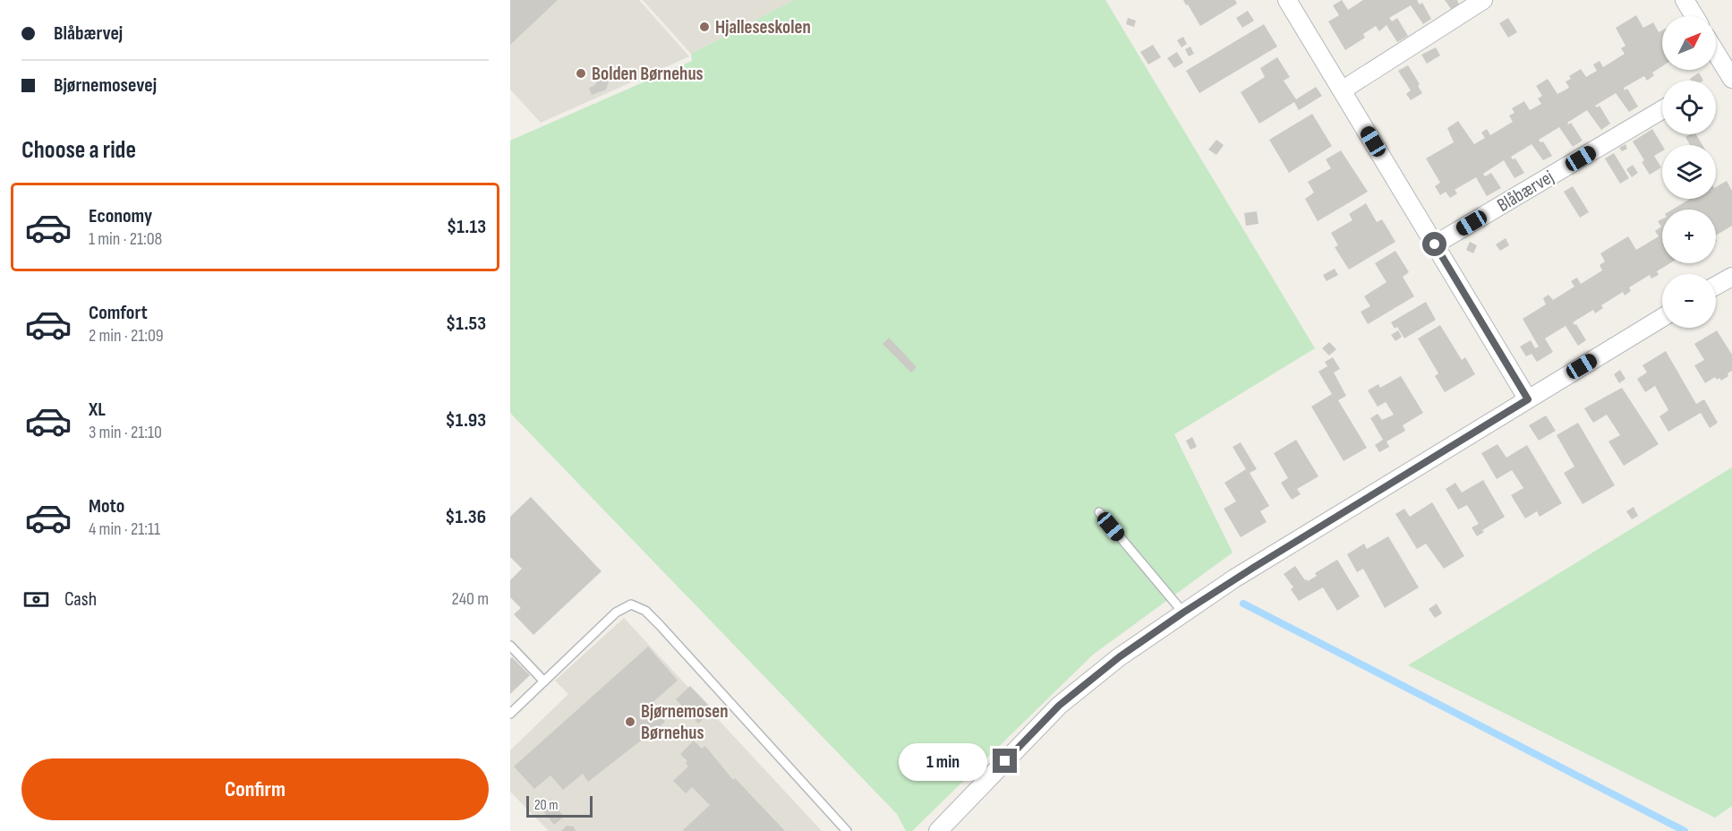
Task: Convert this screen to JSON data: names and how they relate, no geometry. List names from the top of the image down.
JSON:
{
  "streets": {
    "street": ["Blåbærvej"]
  },
  "places": ["Hjalleseskolen", "Bolden Børnehus", "Bjørnemosen Børnehus"],
  "scale_bar": "20 m",
  "north": "top right",
  "page": {
    "banner": ["Blåbærvej", "Bjørnemosevej"],
    "map_buttons": ["+", "−"],
    "heading": "Choose a ride",
    "list": [
      {
        "name": "Economy",
        "note": "1 min · 21:08",
        "value": "$1.13"
      },
      {
        "name": "Comfort",
        "note": "2 min · 21:09",
        "value": "$1.53"
      },
      {
        "name": "XL",
        "note": "3 min · 21:10",
        "value": "$1.93"
      },
      {
        "name": "Moto",
        "note": "4 min · 21:11",
        "value": "$1.36"
      }
    ],
    "pay": ["Cash", "240 m"],
    "bubble": "1 min",
    "buttons": "Confirm",
    "scale": "20 m"
  }
}
